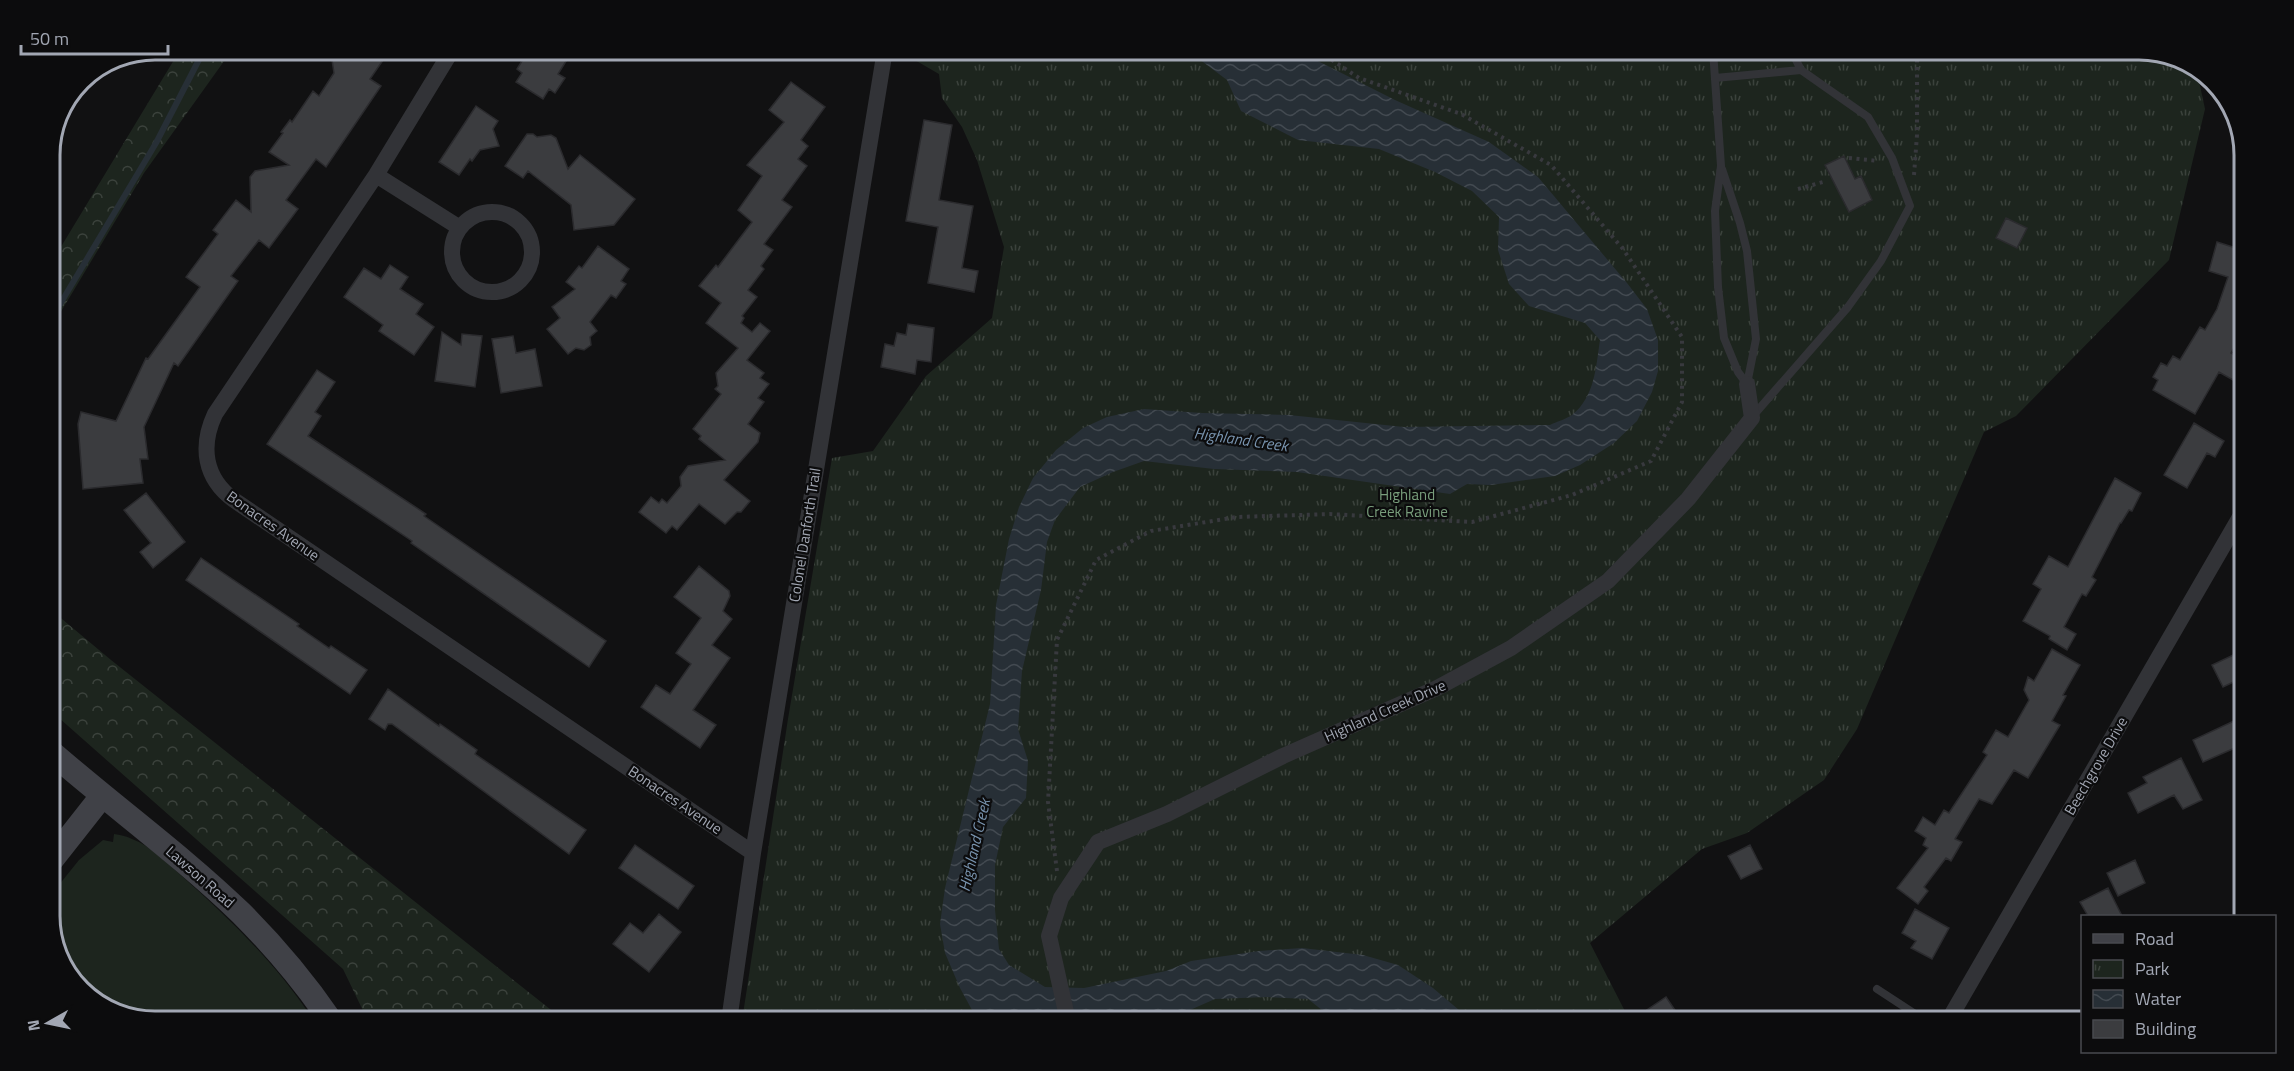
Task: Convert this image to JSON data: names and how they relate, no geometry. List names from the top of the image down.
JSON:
{
  "streets": {
    "street": [
      "Bonacres Avenue",
      "Colonel Danforth Trail",
      "Highland Creek Drive",
      "Beechgrove Drive",
      "Lawson Road"
    ]
  },
  "crossings": [
    ["Bonacres Avenue", "Colonel Danforth Trail"]
  ],
  "water": ["Highland Creek"],
  "parks": ["Highland Creek Ravine"],
  "legend": [
    "Road",
    "Park",
    "Water",
    "Building"
  ],
  "scale_bar": "50 m",
  "north": "left"
}
